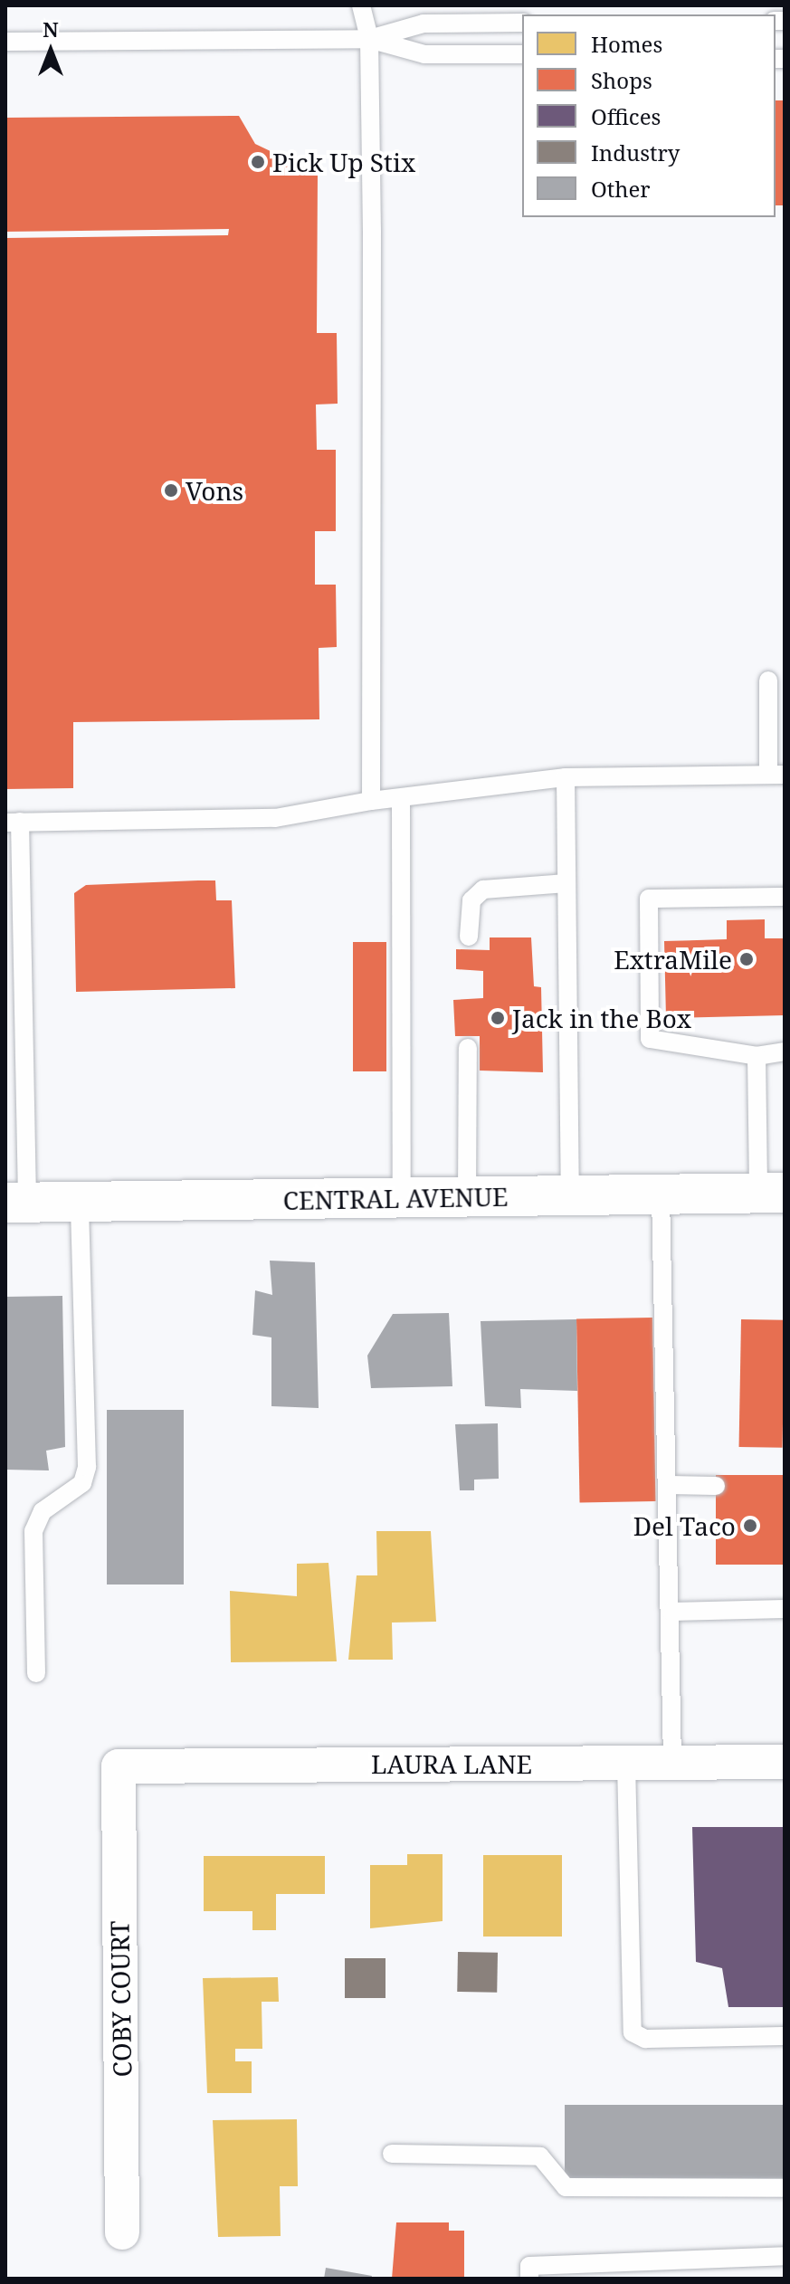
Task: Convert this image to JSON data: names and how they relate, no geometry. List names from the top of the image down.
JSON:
{
  "streets": {
    "main road": ["CENTRAL AVENUE"],
    "street": ["LAURA LANE", "COBY COURT"]
  },
  "crossings": [
    ["LAURA LANE", "COBY COURT"]
  ],
  "places": [
    "Pick Up Stix",
    "Vons",
    "ExtraMile",
    "Jack in the Box",
    "Del Taco"
  ],
  "legend": [
    "Homes",
    "Shops",
    "Offices",
    "Industry",
    "Other"
  ],
  "north": "top"
}
